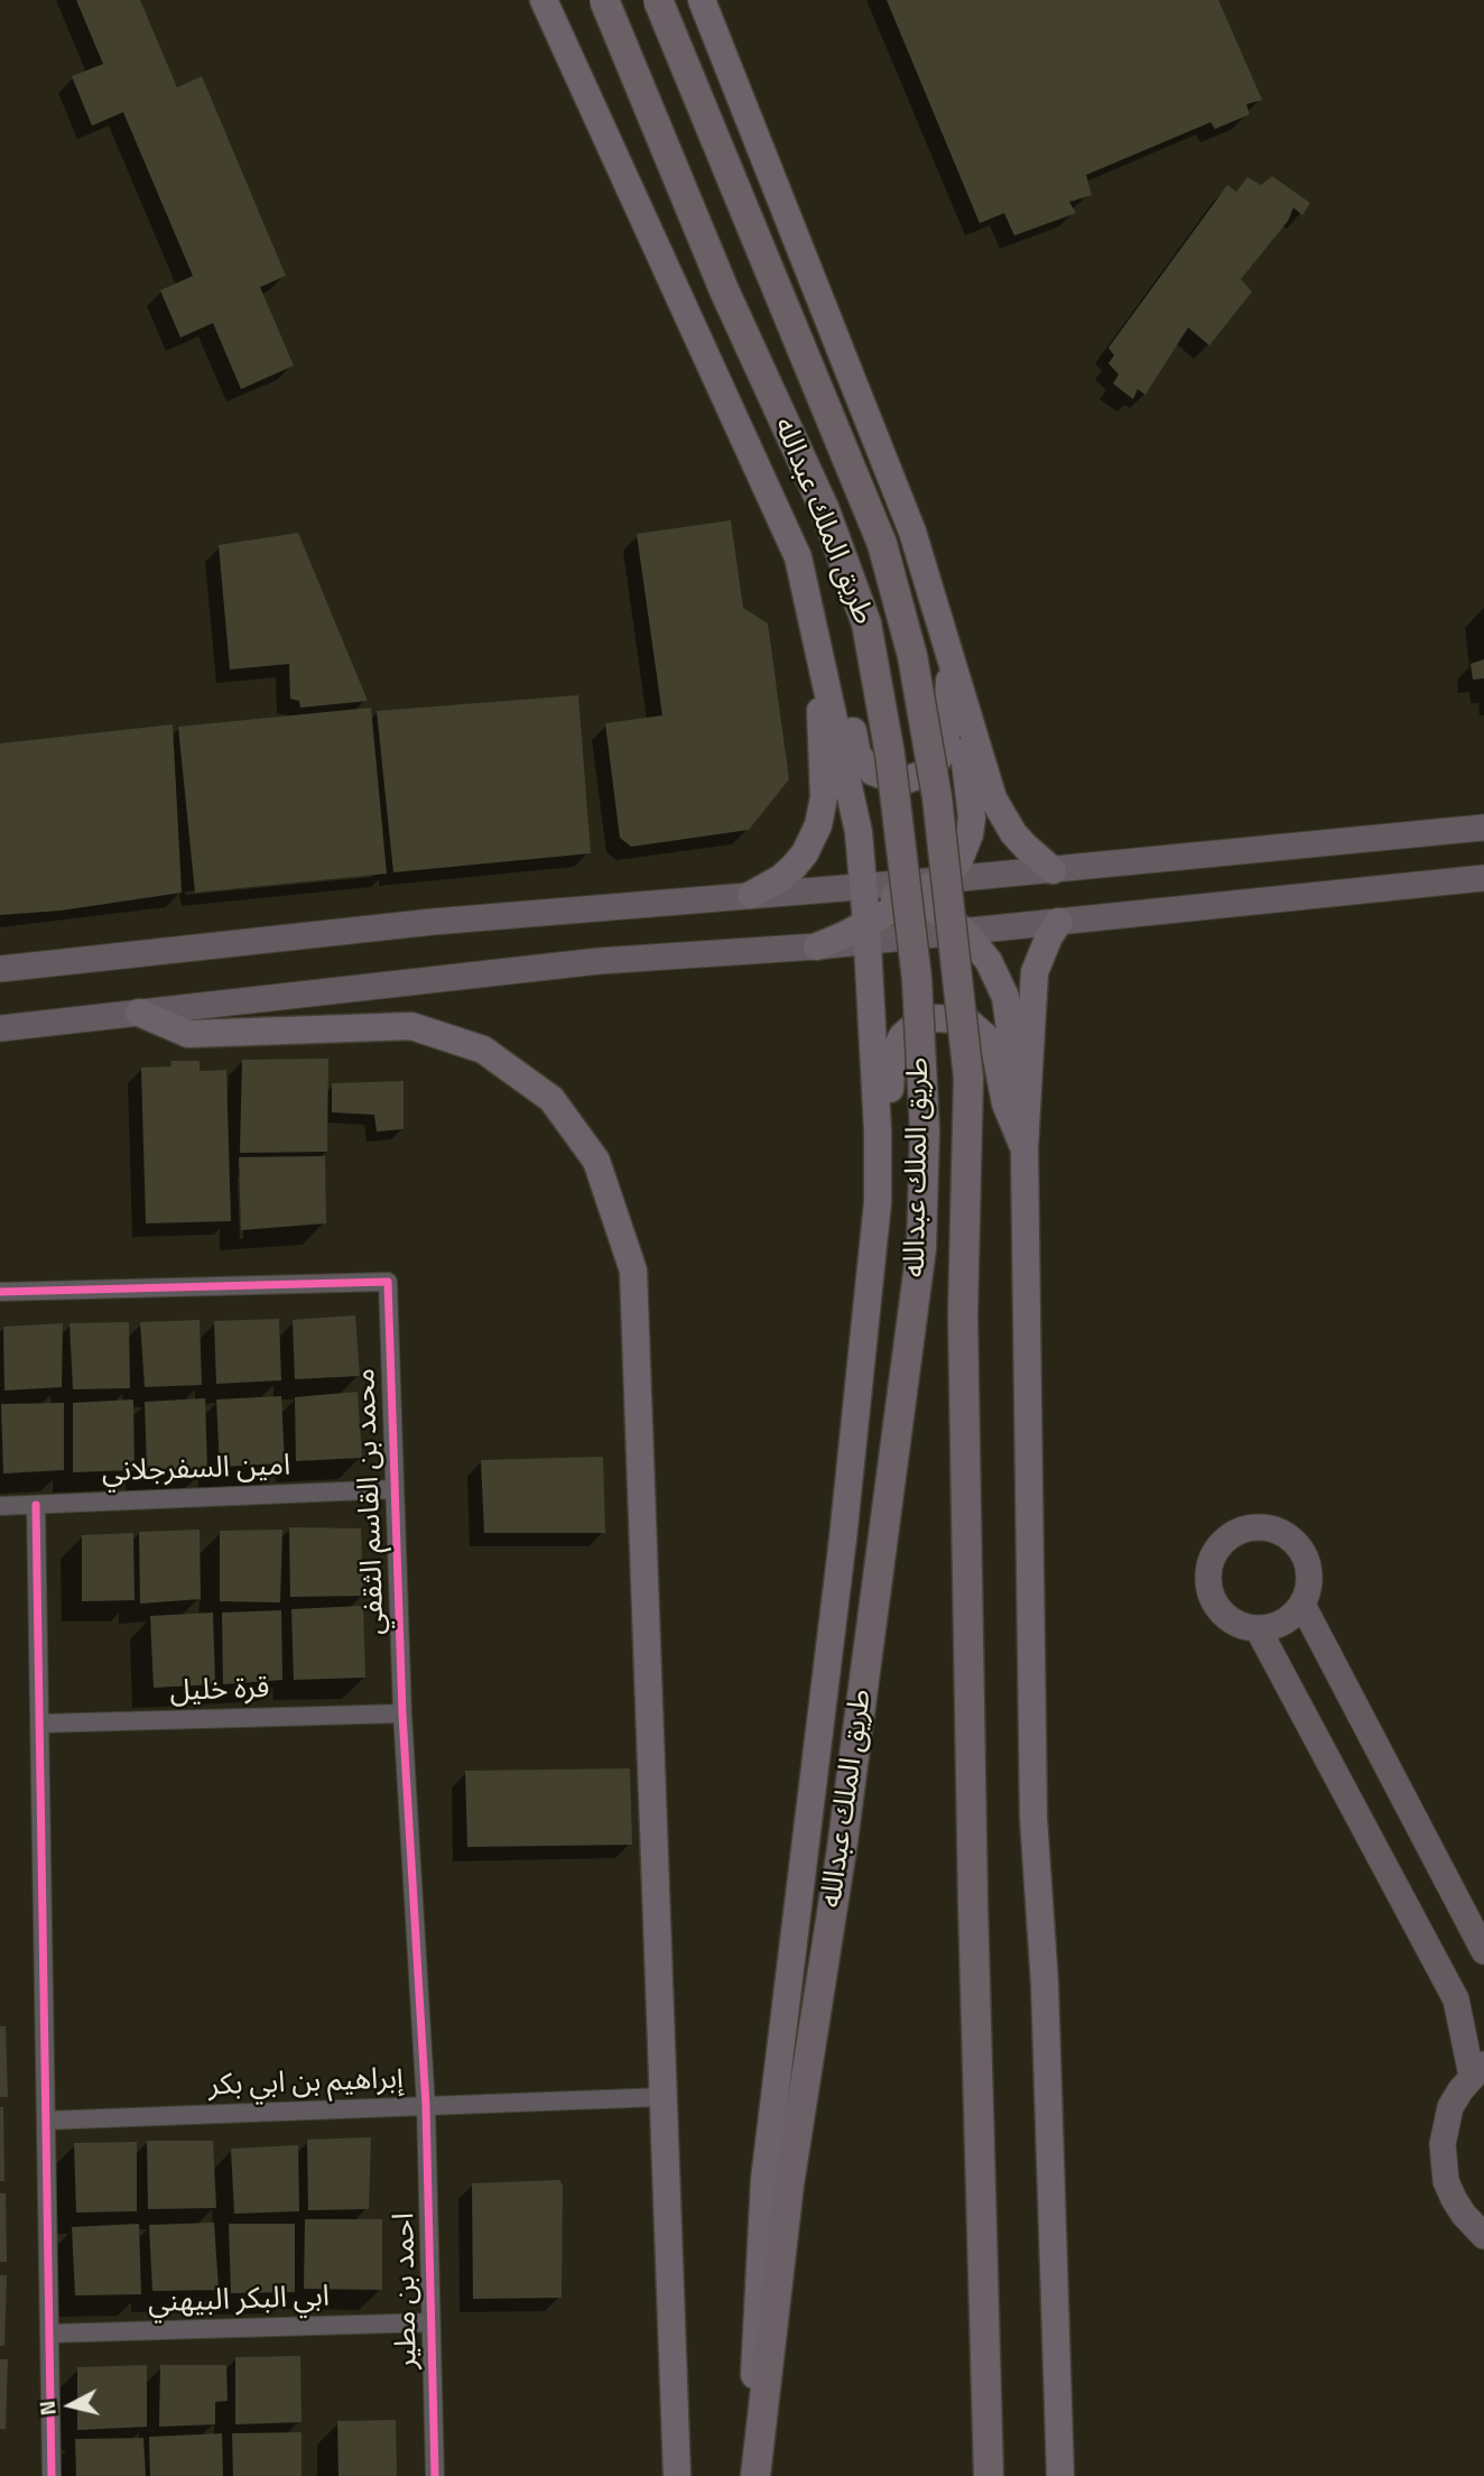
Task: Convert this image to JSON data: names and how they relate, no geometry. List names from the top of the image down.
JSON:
{
  "streets": {
    "highway": ["طريق الملك عبدالله"],
    "street": [
      "امين السفرجلاني",
      "محمد بن القاسم الثقفي",
      "قرة خليل",
      "إبراهيم بن ابي بكر",
      "احمد بن مطير",
      "ابي البكر البيهني"
    ]
  },
  "crossings": [
    ["امين السفرجلاني", "محمد بن القاسم الثقفي"],
    ["محمد بن القاسم الثقفي", "قرة خليل"],
    ["محمد بن القاسم الثقفي", "إبراهيم بن ابي بكر"],
    ["محمد بن القاسم الثقفي", "احمد بن مطير"],
    ["إبراهيم بن ابي بكر", "احمد بن مطير"],
    ["احمد بن مطير", "ابي البكر البيهني"]
  ],
  "north": "left"
}
